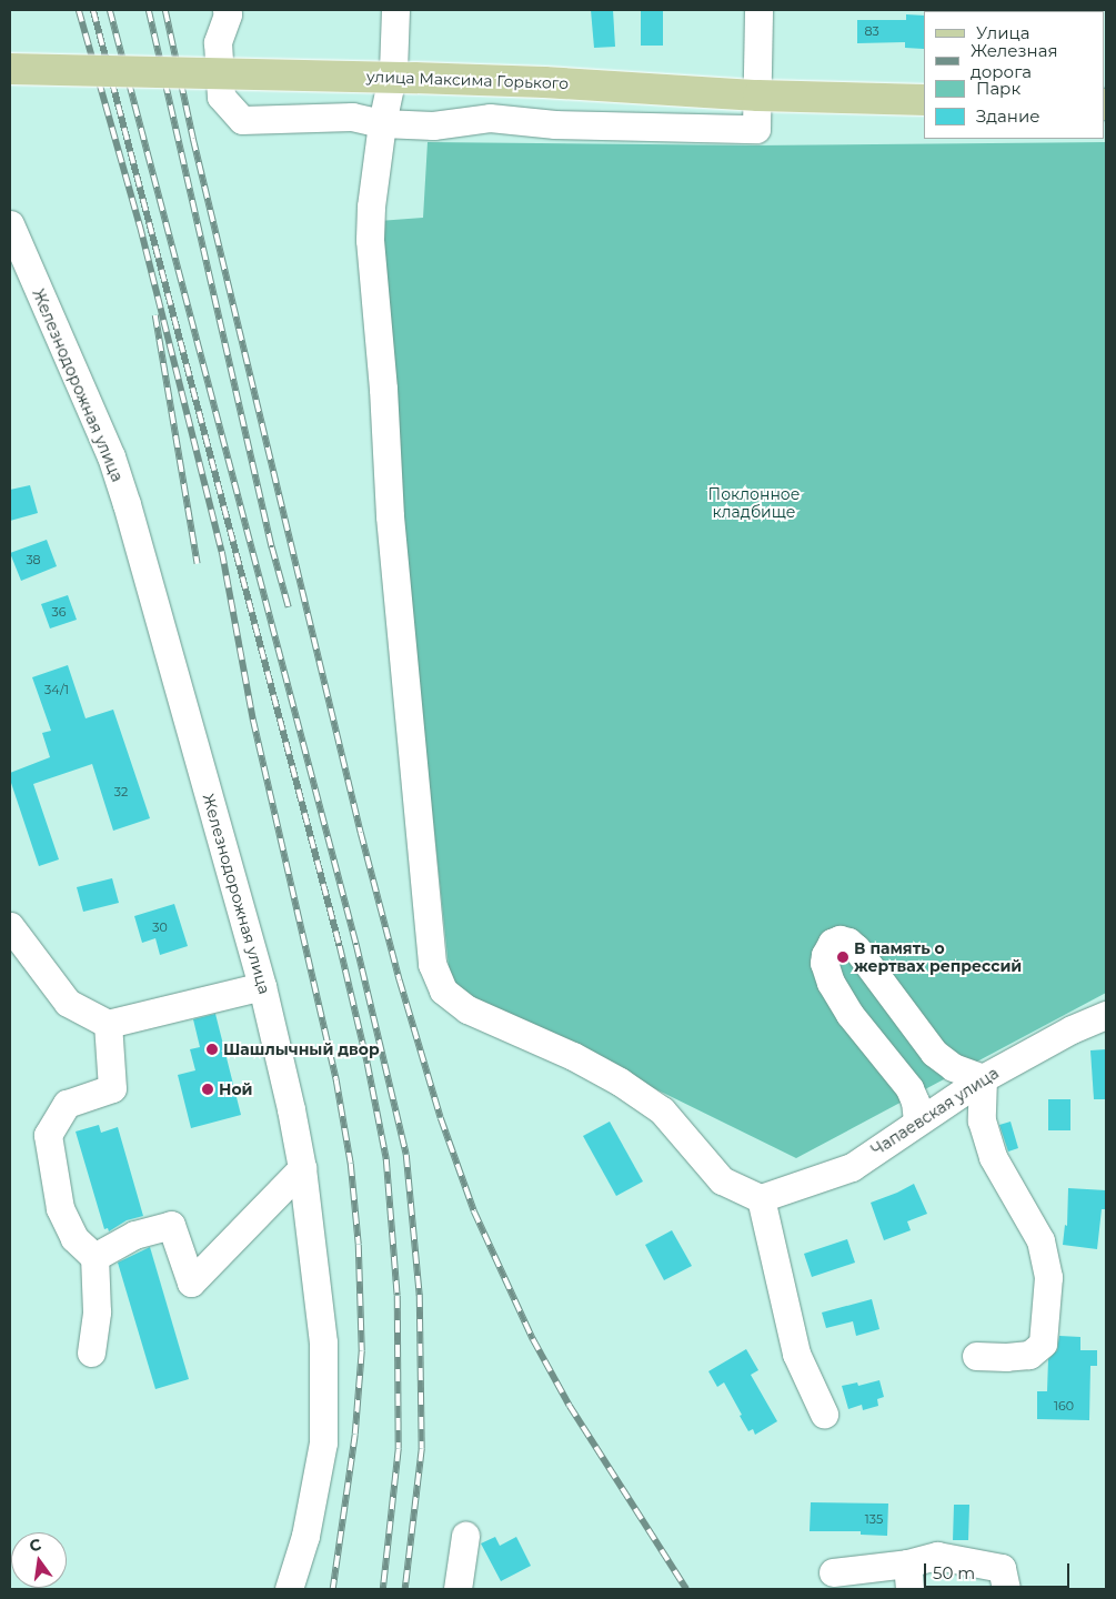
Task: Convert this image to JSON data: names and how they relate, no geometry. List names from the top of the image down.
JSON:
{
  "streets": {
    "main road": ["улица Максима Горького"],
    "street": ["Железнодорожная улица", "Чапаевская улица"]
  },
  "parks": ["Поклонное кладбище"],
  "places": ["В память о жертвах репрессий", "Шашлычный двор", "Ной"],
  "house_numbers": [
    "83",
    "38",
    "36",
    "34/1",
    "32",
    "30",
    "160",
    "135"
  ],
  "legend": [
    "Улица",
    "Железная дорога",
    "Парк",
    "Здание"
  ],
  "scale_bar": "50 m",
  "north": "top"
}
